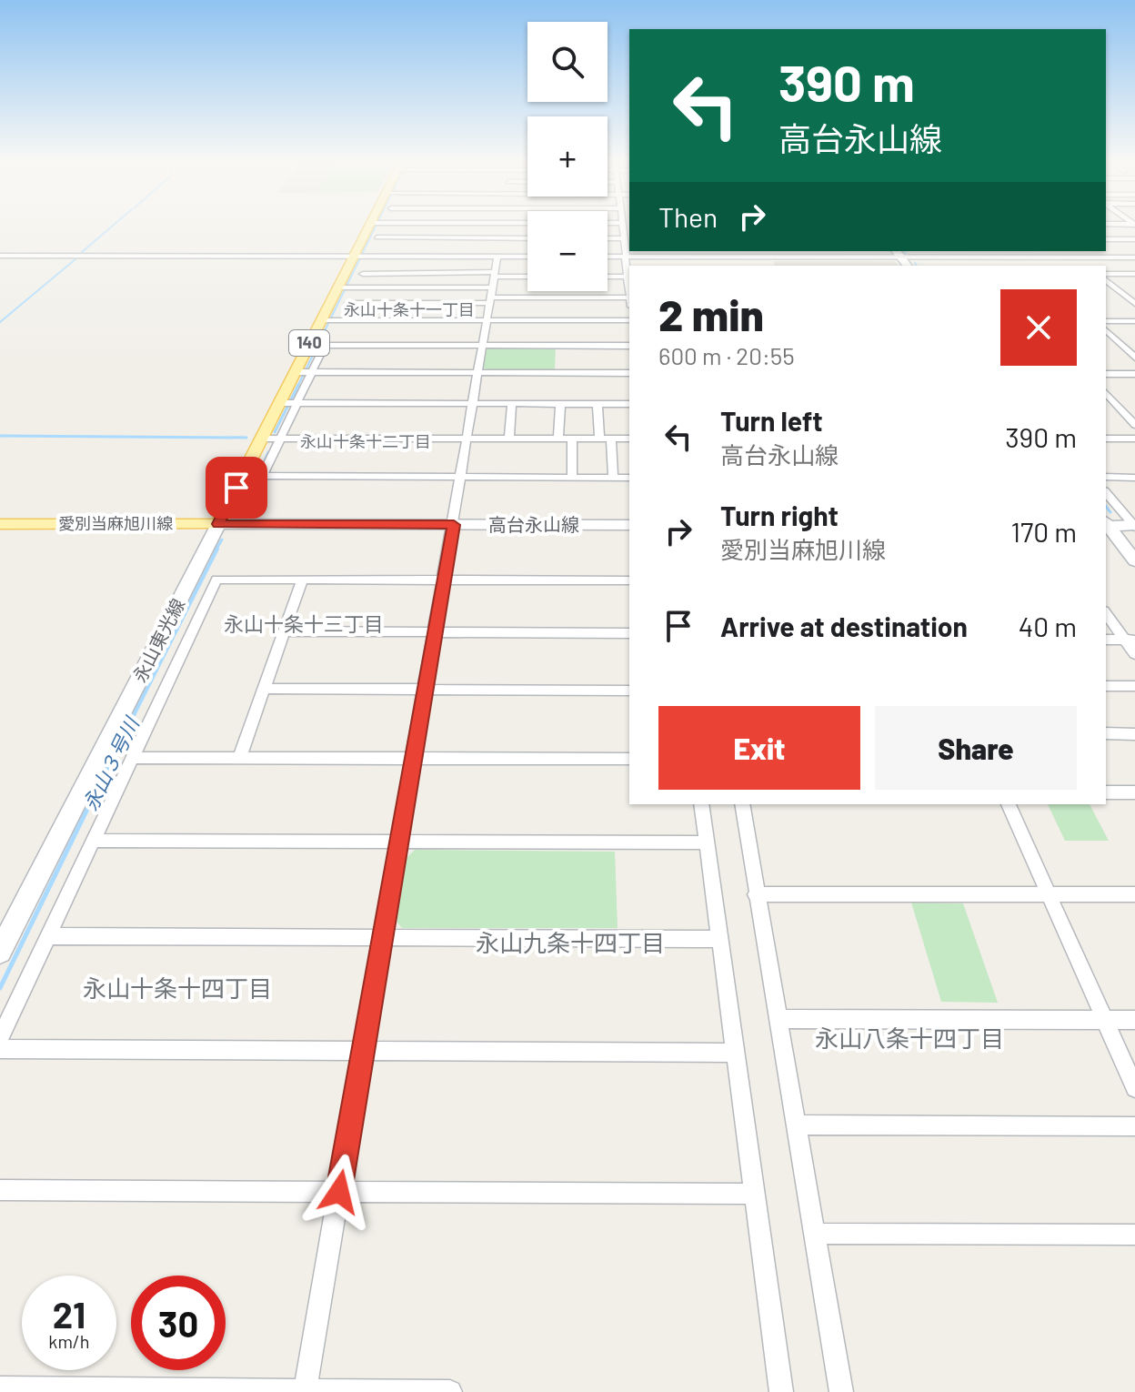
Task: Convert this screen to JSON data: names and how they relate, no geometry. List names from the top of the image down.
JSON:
{
  "streets": {
    "main road": ["140", "愛別当麻旭川線"],
    "street": ["高台永山線", "永山東光線"]
  },
  "crossings": [
    ["140", "愛別当麻旭川線"],
    ["140", "高台永山線"],
    ["140", "永山東光線"],
    ["愛別当麻旭川線", "高台永山線"],
    ["愛別当麻旭川線", "永山東光線"],
    ["高台永山線", "永山東光線"]
  ],
  "districts": [
    "永山十条十一丁目",
    "永山十条十二丁目",
    "永山十条十三丁目",
    "永山九条十四丁目",
    "永山十条十四丁目",
    "永山八条十四丁目"
  ],
  "water": ["永山３号川"],
  "page": {
    "map_buttons": ["+", "−"],
    "turn": ["390 m", "高台永山線"],
    "then": "Then",
    "heading": ["2 min", "600 m · 20:55"],
    "list": [
      {
        "name": "Turn left",
        "note": "高台永山線",
        "value": "390 m"
      },
      {
        "name": "Turn right",
        "note": "愛別当麻旭川線",
        "value": "170 m"
      },
      {
        "name": "Arrive at destination",
        "value": "40 m"
      }
    ],
    "buttons": ["Exit", "Share"],
    "speed": "21 km/h",
    "limit": "30"
  }
}
